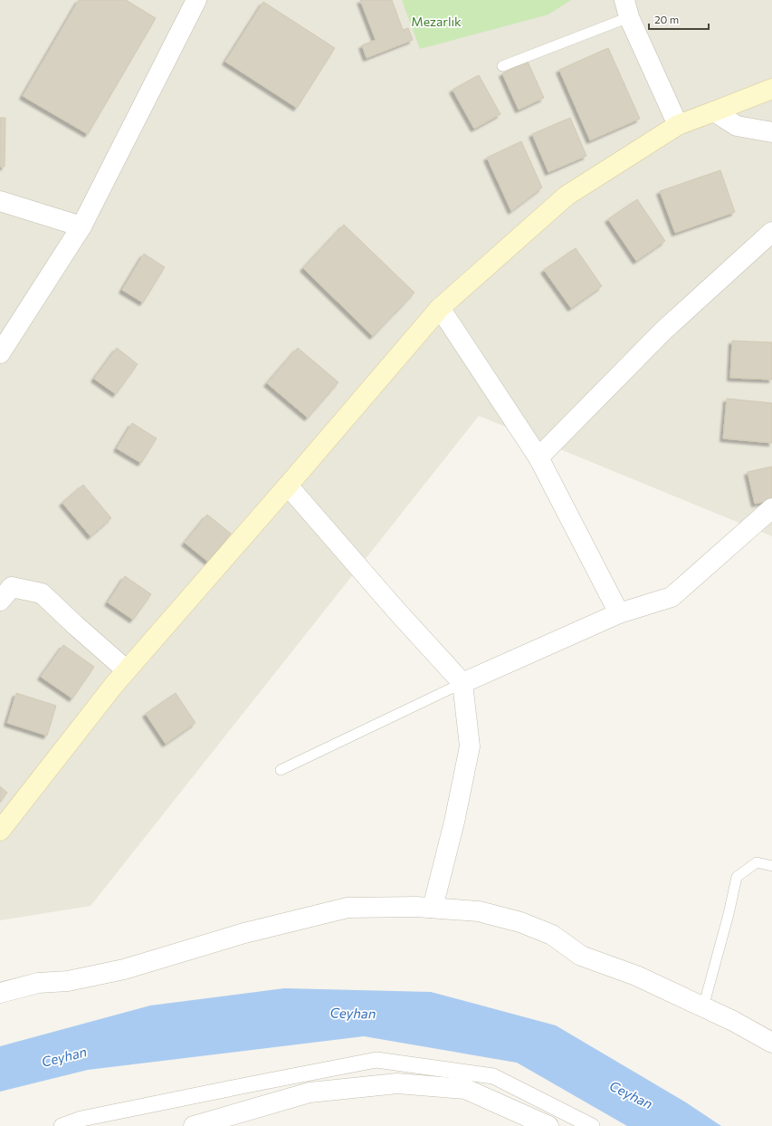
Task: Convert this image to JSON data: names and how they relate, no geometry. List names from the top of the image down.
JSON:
{
  "water": ["Ceyhan"],
  "parks": ["Mezarlık"],
  "scale_bar": "20 m"
}
